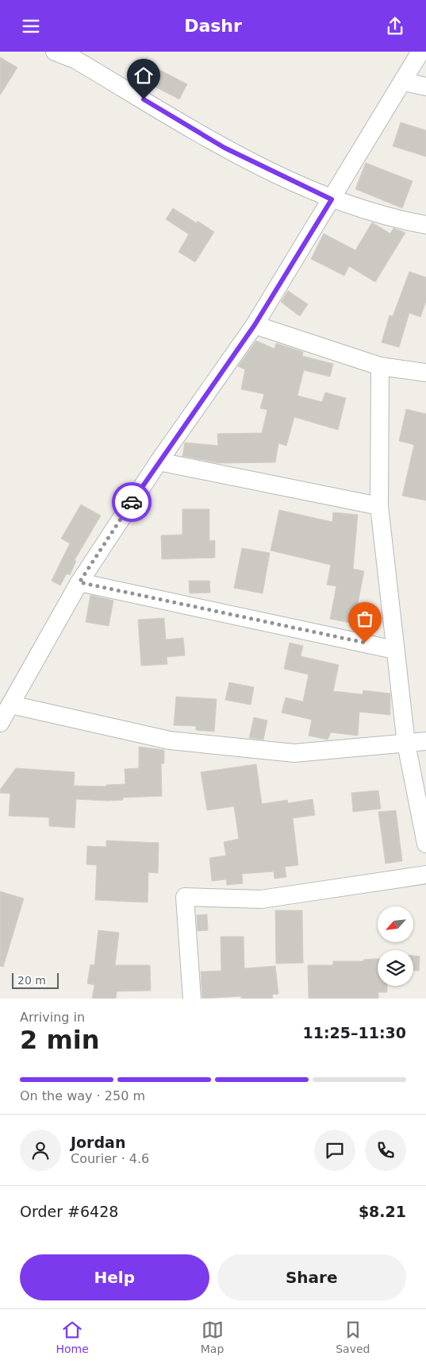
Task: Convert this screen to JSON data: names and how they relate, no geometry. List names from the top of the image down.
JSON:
{
  "scale_bar": "20 m",
  "north": "bottom left",
  "page": {
    "header": "Dashr",
    "scale": "20 m",
    "heading": ["2 min", "Arriving in", "11:25–11:30"],
    "panel": [
      "Jordan",
      "Courier · 4.6",
      "Order #6428",
      "$8.21"
    ],
    "bar": "On the way · 250 m",
    "buttons": ["Help", "Share"],
    "tabs": ["Home", "Map", "Saved"]
  }
}
